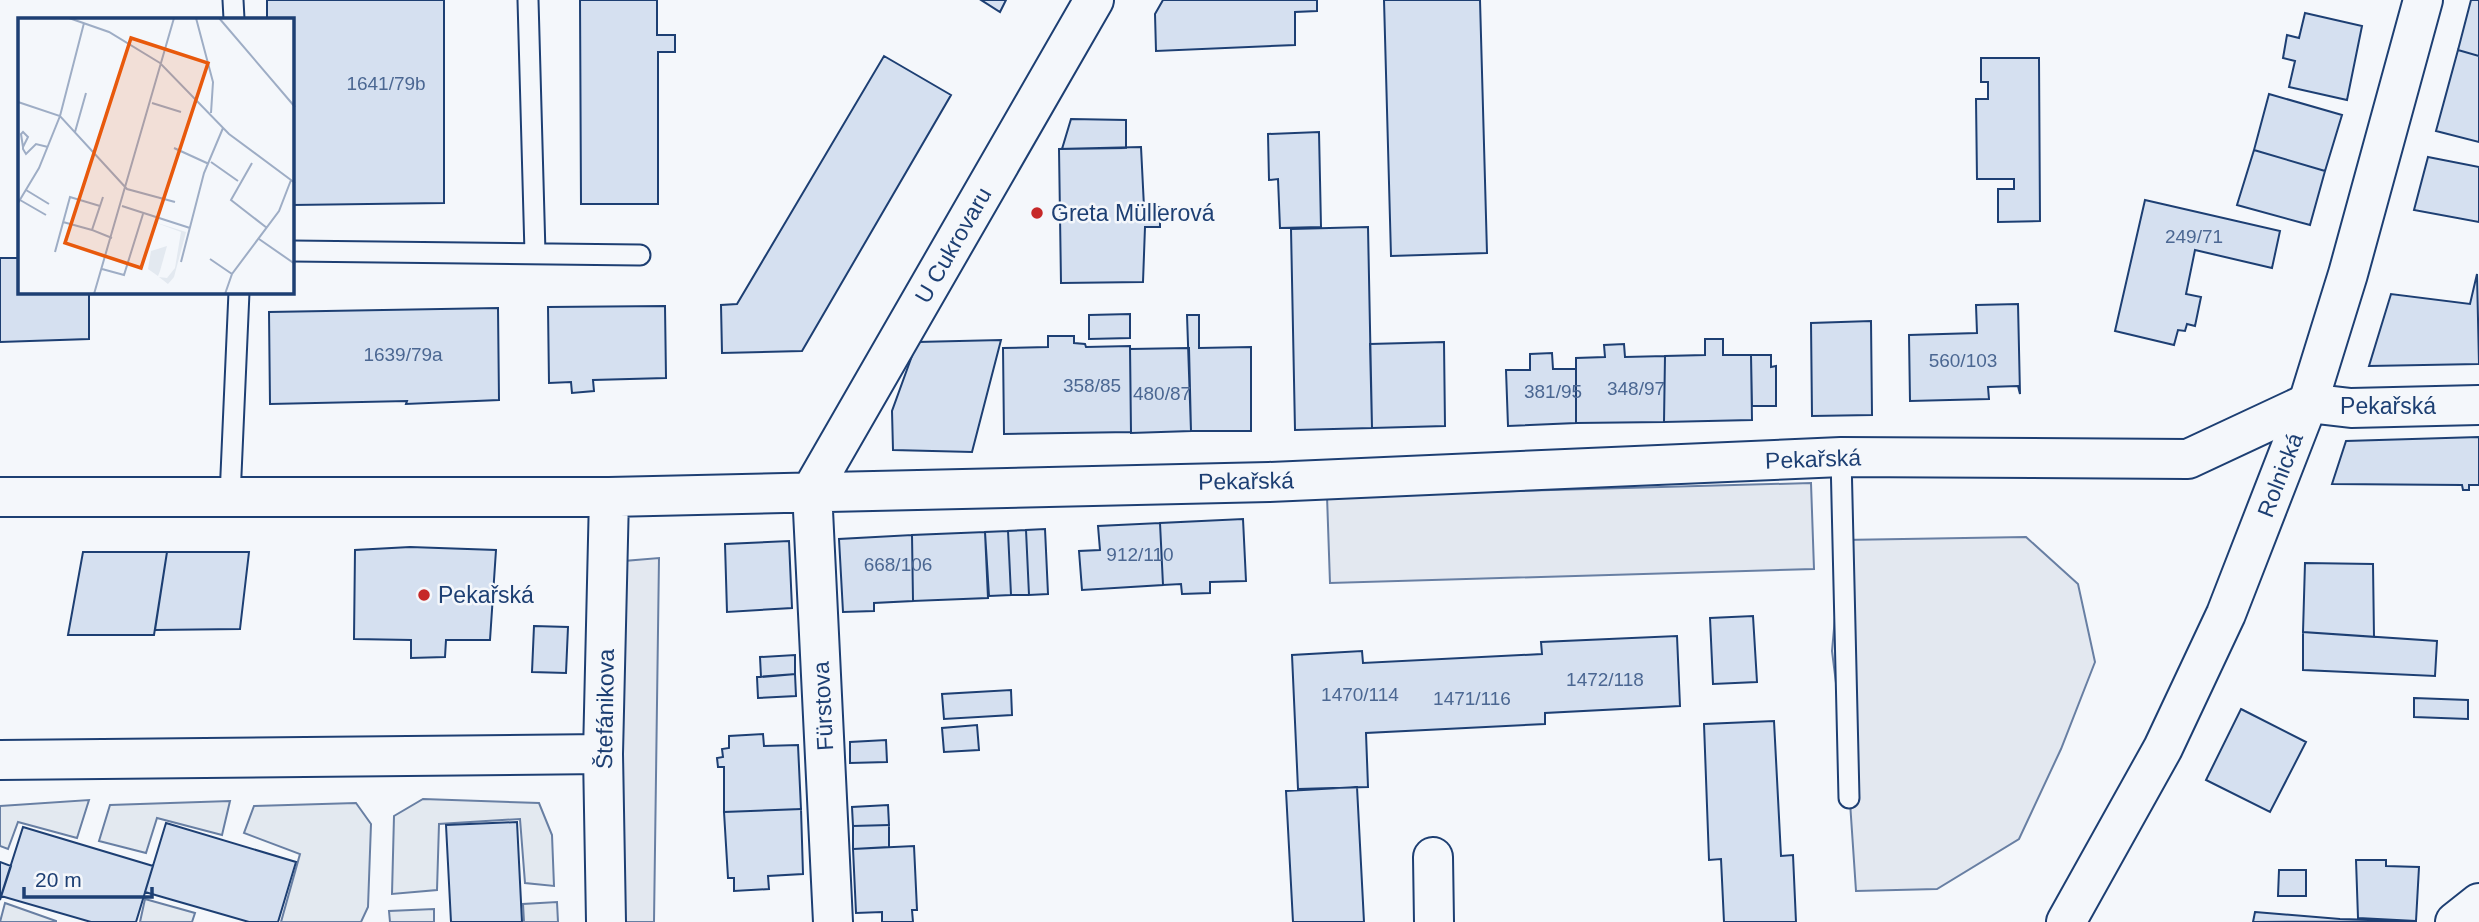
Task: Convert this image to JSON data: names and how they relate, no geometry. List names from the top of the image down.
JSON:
{
  "streets": {
    "street": [
      "U Cukrovaru",
      "Pekařská",
      "Rolnická",
      "Fürstova",
      "Štefánikova"
    ]
  },
  "crossings": [
    ["U Cukrovaru", "Pekařská"],
    ["U Cukrovaru", "Fürstova"],
    ["Pekařská", "Rolnická"],
    ["Pekařská", "Fürstova"],
    ["Pekařská", "Štefánikova"]
  ],
  "places": ["Greta Müllerová", "Pekařská"],
  "house_numbers": [
    "1641/79b",
    "249/71",
    "1639/79a",
    "560/103",
    "358/85",
    "348/97",
    "381/95",
    "480/87",
    "912/110",
    "668/106",
    "1472/118",
    "1470/114",
    "1471/116"
  ],
  "scale_bar": "20 m"
}
